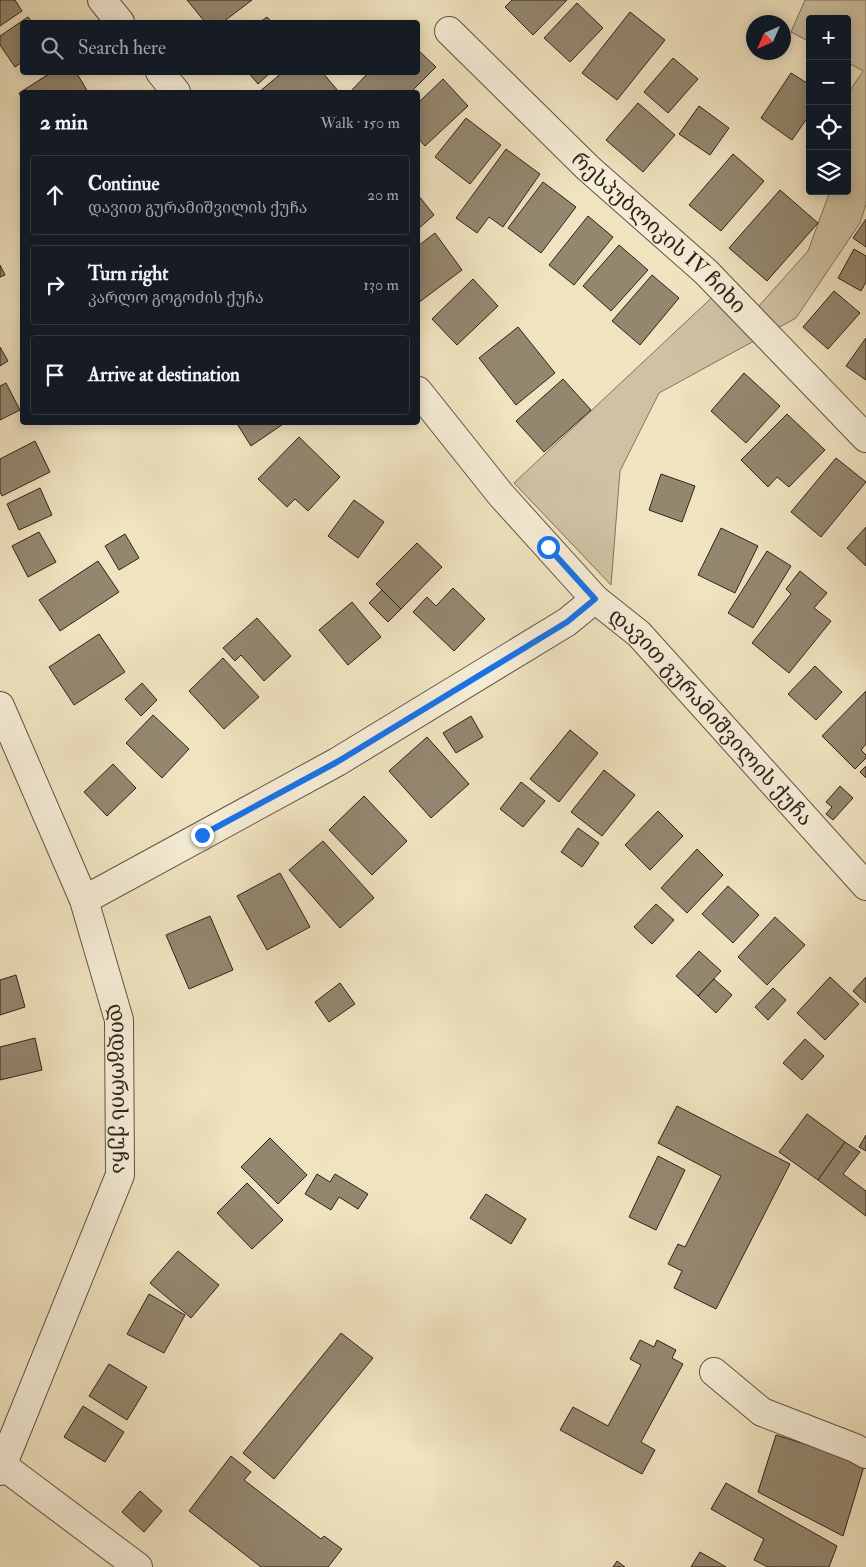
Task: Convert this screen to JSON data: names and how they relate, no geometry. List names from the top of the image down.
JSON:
{
  "streets": {
    "street": ["რესპუბლიკის IV ჩიხი", "დავით გურამიშვილის ქუჩა", "დიდგორის ქუჩა"]
  },
  "north": "bottom left",
  "page": {
    "map_buttons": ["+", "−"],
    "search": "Search here",
    "heading": ["2 min", "Walk · 150 m"],
    "list": [
      ["Continue", "დავით გურამიშვილის ქუჩა", "20 m"],
      ["Turn right", "კარლო გოგოძის ქუჩა", "130 m"],
      "Arrive at destination"
    ]
  }
}
